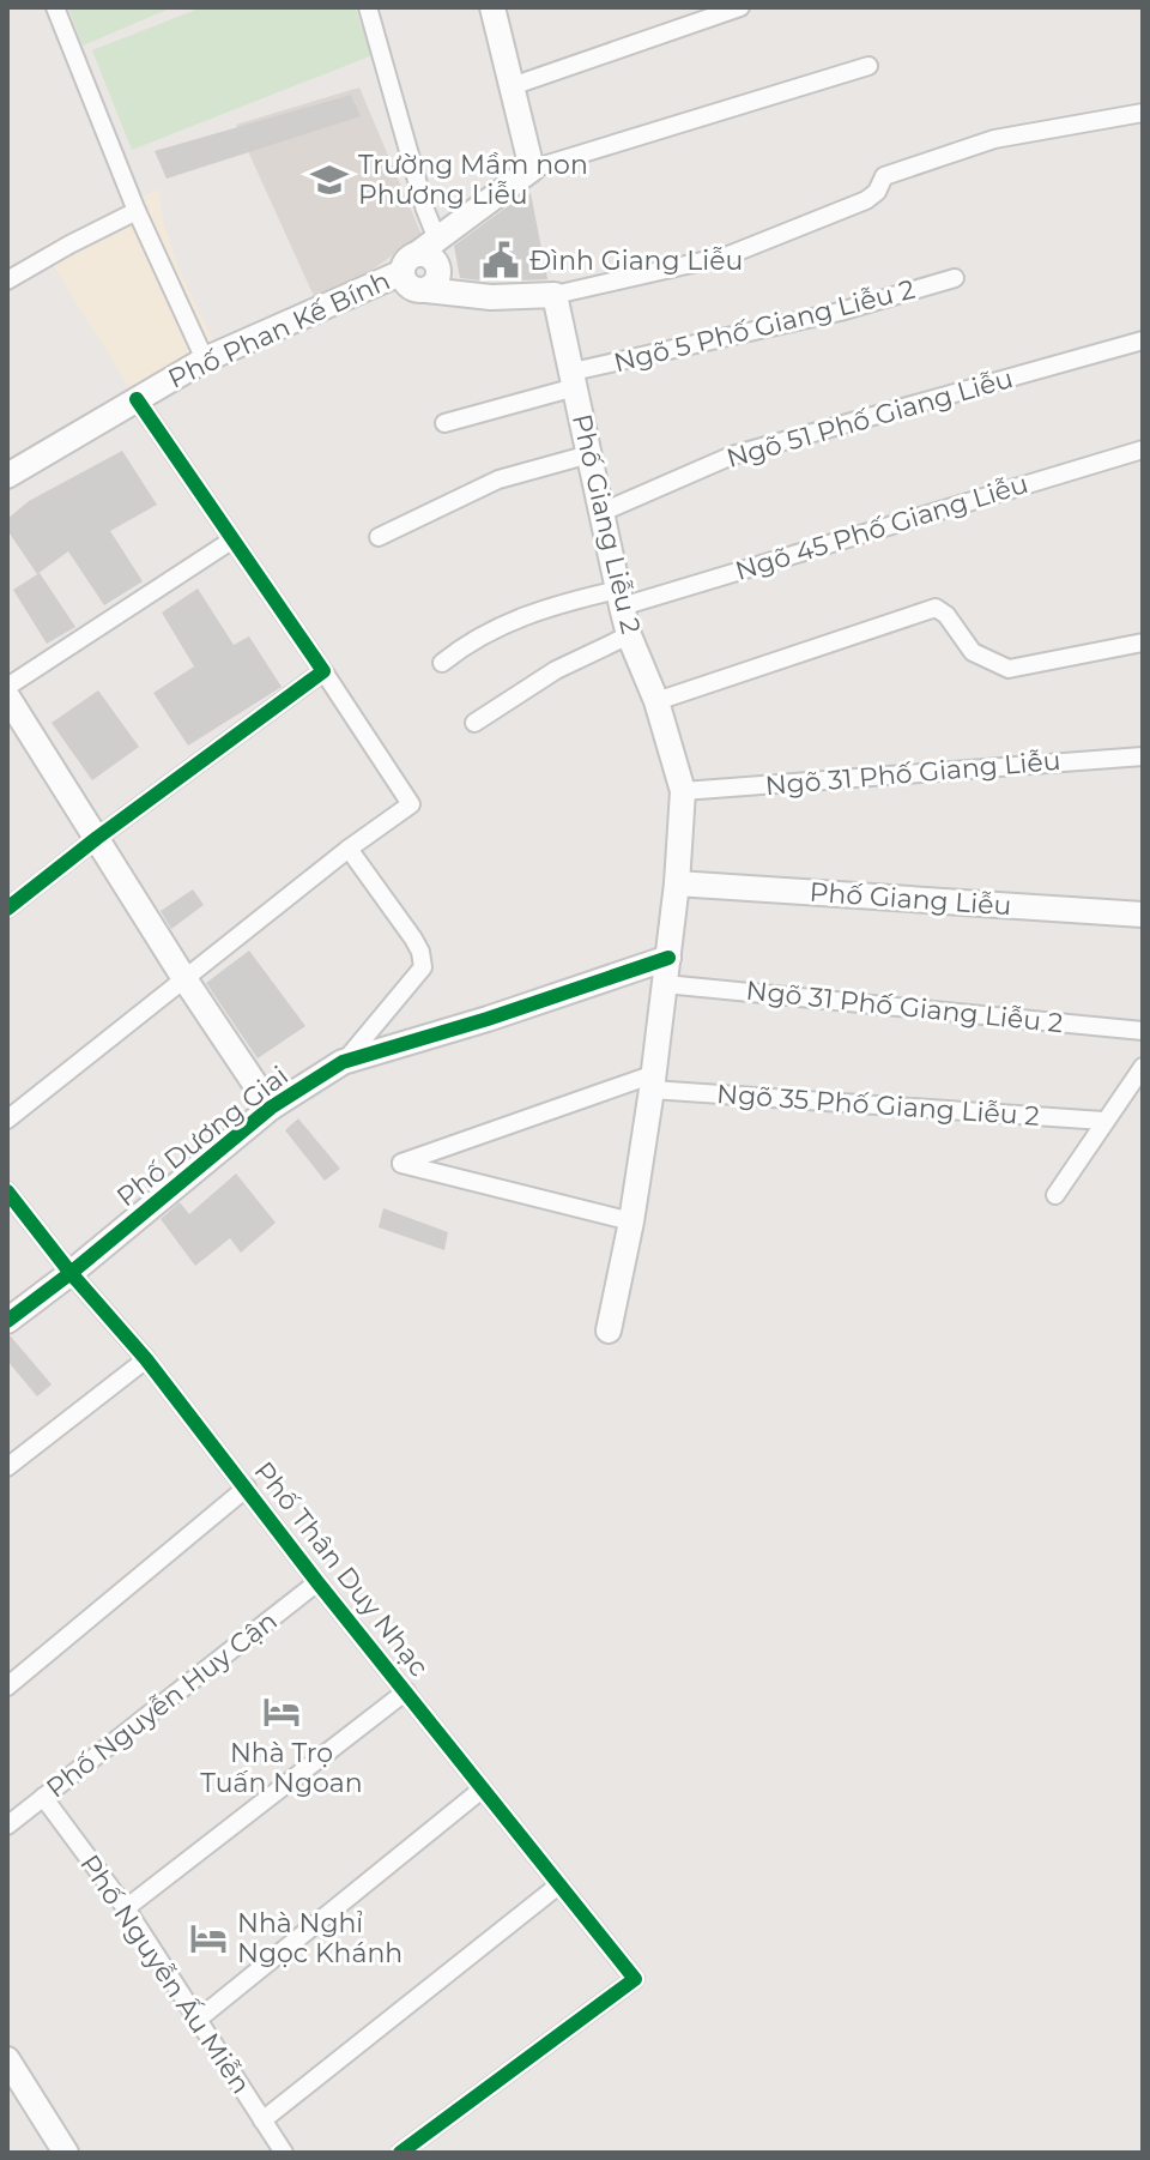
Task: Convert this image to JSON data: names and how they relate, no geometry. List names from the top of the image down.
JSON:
{
  "streets": {
    "main road": [
      "Phố Phan Kế Bính",
      "Phố Giang Liễu 2",
      "Phố Giang Liễu",
      "Phố Dương Giai"
    ],
    "street": [
      "Ngõ 5 Phố Giang Liễu 2",
      "Ngõ 51 Phố Giang Liễu",
      "Ngõ 45 Phố Giang Liễu",
      "Ngõ 31 Phố Giang Liễu",
      "Ngõ 31 Phố Giang Liễu 2",
      "Ngõ 35 Phố Giang Liễu 2",
      "Phố Thân Duy Nhạc",
      "Phố Nguyễn Huy Cận",
      "Phố Nguyễn Ấu Miễn"
    ]
  },
  "crossings": [
    ["Ngõ 5 Phố Giang Liễu 2", "Phố Giang Liễu 2"],
    ["Ngõ 51 Phố Giang Liễu", "Phố Giang Liễu 2"],
    ["Phố Giang Liễu 2", "Ngõ 45 Phố Giang Liễu"],
    ["Phố Giang Liễu 2", "Ngõ 31 Phố Giang Liễu"],
    ["Phố Giang Liễu 2", "Phố Giang Liễu"],
    ["Phố Giang Liễu 2", "Ngõ 31 Phố Giang Liễu 2"],
    ["Phố Giang Liễu 2", "Ngõ 35 Phố Giang Liễu 2"],
    ["Phố Giang Liễu 2", "Phố Dương Giai"],
    ["Phố Dương Giai", "Phố Thân Duy Nhạc"],
    ["Phố Thân Duy Nhạc", "Phố Nguyễn Huy Cận"],
    ["Phố Nguyễn Huy Cận", "Phố Nguyễn Ấu Miễn"]
  ],
  "places": {
    "school or university": ["Trường Mầm non Phương Liễu"],
    "public building": ["Đình Giang Liễu"],
    "hotel": ["Nhà Trọ Tuấn Ngoan", "Nhà Nghỉ Ngọc Khánh"]
  }
}
